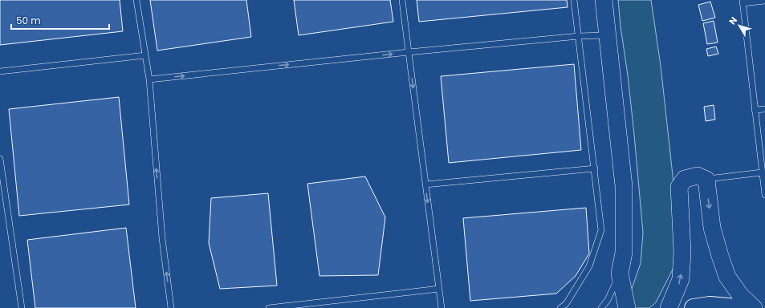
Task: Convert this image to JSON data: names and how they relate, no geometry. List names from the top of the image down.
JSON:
{
  "scale_bar": "50 m",
  "north": "top left"
}
